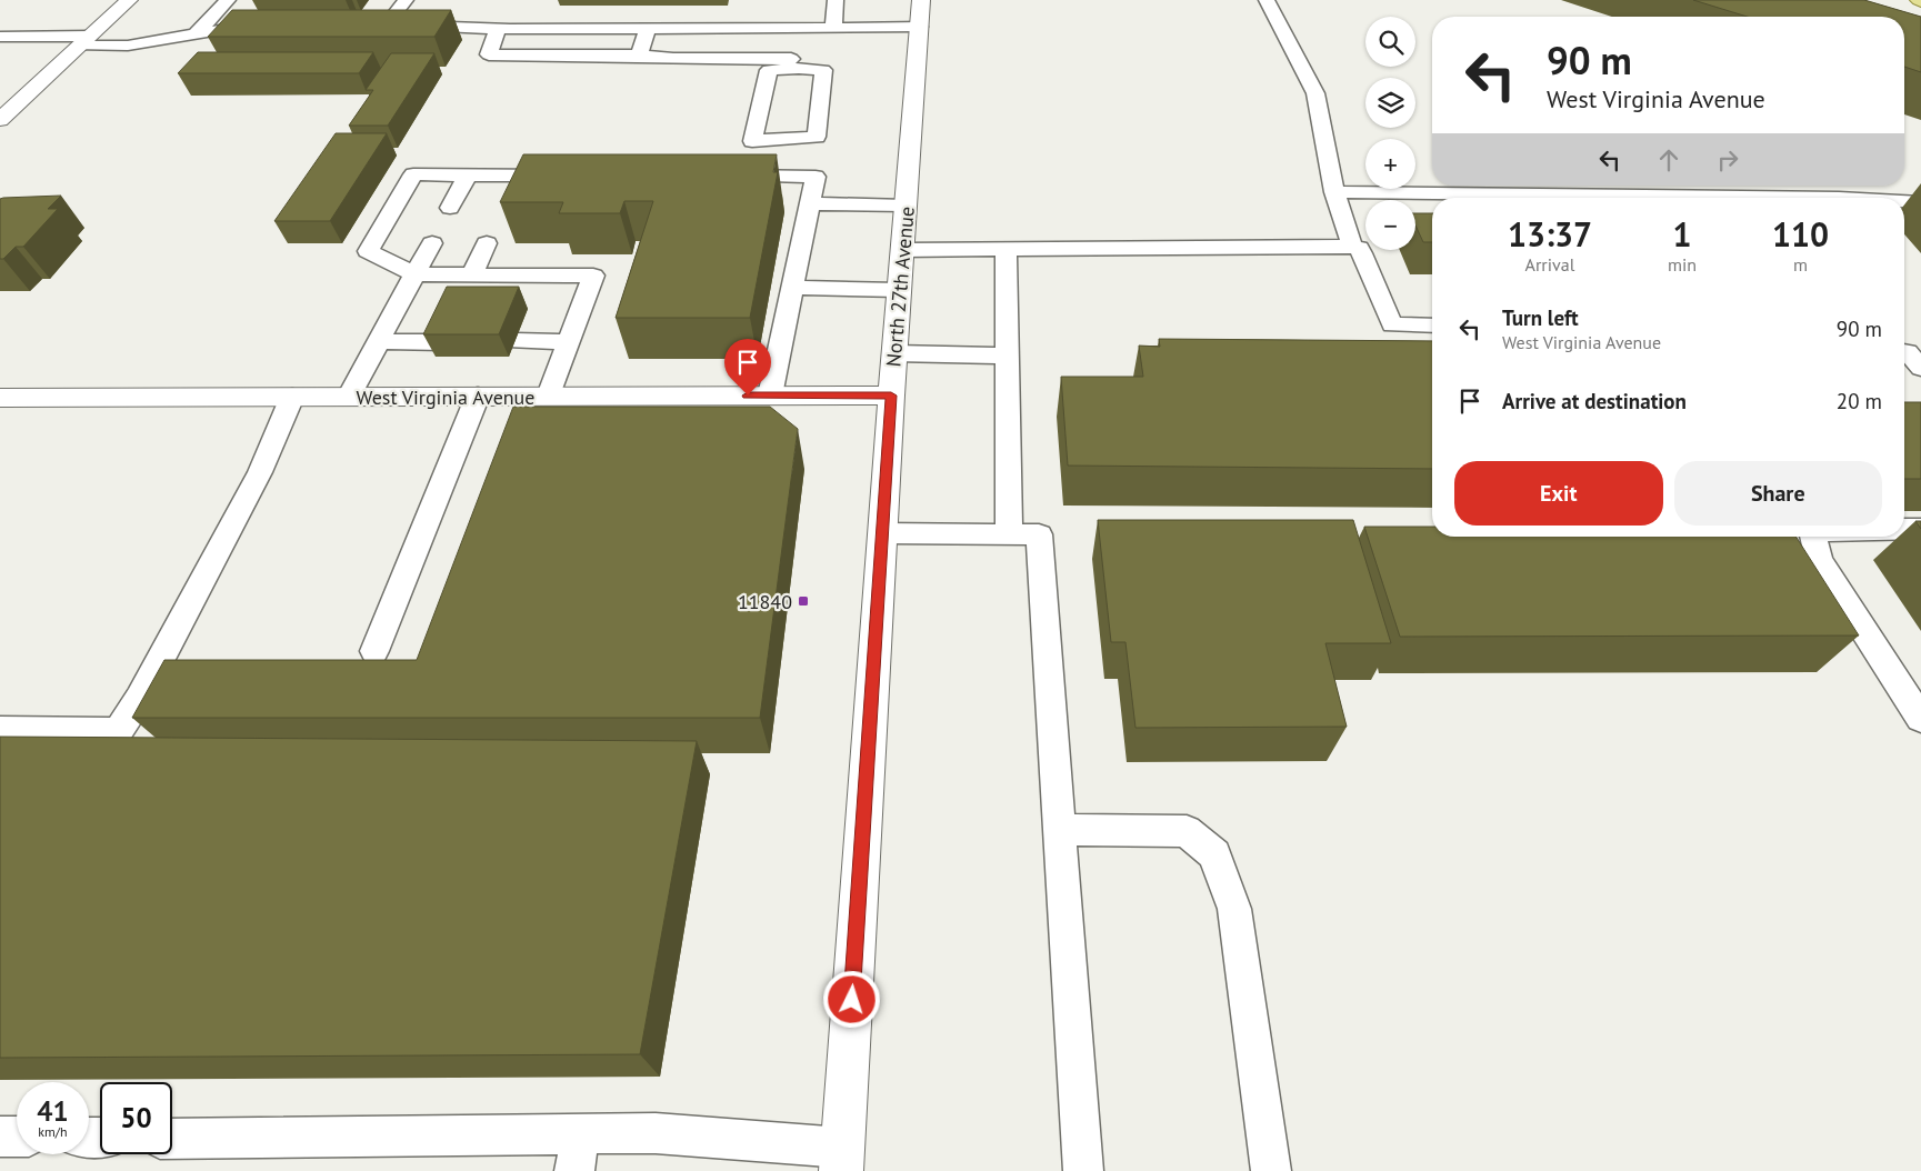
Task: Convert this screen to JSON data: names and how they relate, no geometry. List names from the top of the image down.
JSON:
{
  "streets": {
    "main road": ["North 27th Avenue", "West Virginia Avenue"]
  },
  "crossings": [
    ["North 27th Avenue", "West Virginia Avenue"]
  ],
  "places": {
    "transit": ["11840"]
  },
  "page": {
    "map_buttons": ["+", "−"],
    "turn": ["90 m", "West Virginia Avenue"],
    "eta": [
      "13:37",
      "Arrival",
      "1",
      "min",
      "110",
      "m"
    ],
    "list": [
      {
        "name": "Turn left",
        "note": "West Virginia Avenue",
        "value": "90 m"
      },
      {
        "name": "Arrive at destination",
        "value": "20 m"
      }
    ],
    "buttons": ["Exit", "Share"],
    "speed": "41 km/h",
    "limit": "50"
  }
}
